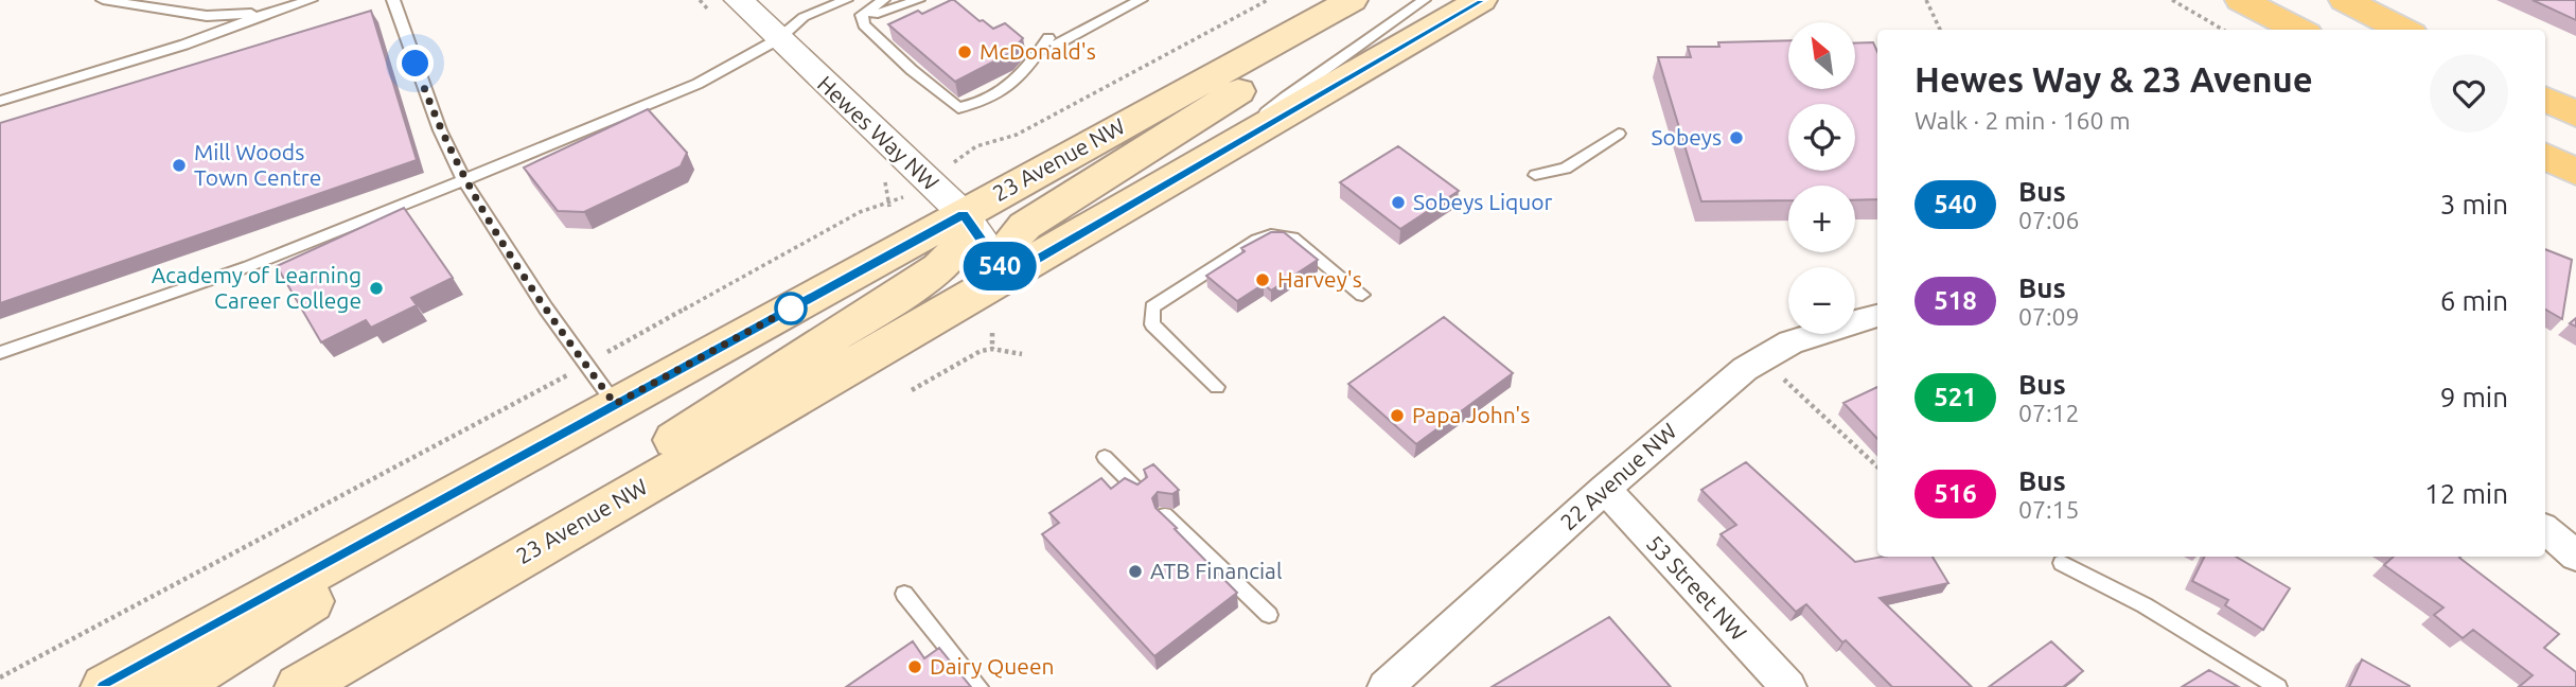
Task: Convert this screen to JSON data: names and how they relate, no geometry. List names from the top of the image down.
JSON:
{
  "streets": {
    "main road": ["23 Avenue NW"],
    "street": ["Hewes Way NW", "22 Avenue NW", "53 Street NW"]
  },
  "crossings": [
    ["Hewes Way NW", "23 Avenue NW"],
    ["22 Avenue NW", "53 Street NW"]
  ],
  "places": [
    "McDonald's",
    "Sobeys",
    "Mill Woods Town Centre",
    "Sobeys Liquor",
    "Harvey's",
    "Academy of Learning Career College",
    "Papa John's",
    "ATB Financial",
    "Dairy Queen"
  ],
  "lines": ["bus line 540"],
  "north": "top left",
  "page": {
    "on_map": "540",
    "map_buttons": ["+", "−"],
    "heading": ["Hewes Way & 23 Avenue", "Walk · 2 min · 160 m"],
    "list": [
      {
        "mark": "540",
        "name": "Bus",
        "note": "07:06",
        "value": "3 min"
      },
      {
        "mark": "518",
        "name": "Bus",
        "note": "07:09",
        "value": "6 min"
      },
      {
        "mark": "521",
        "name": "Bus",
        "note": "07:12",
        "value": "9 min"
      },
      {
        "mark": "516",
        "name": "Bus",
        "note": "07:15",
        "value": "12 min"
      }
    ]
  }
}
